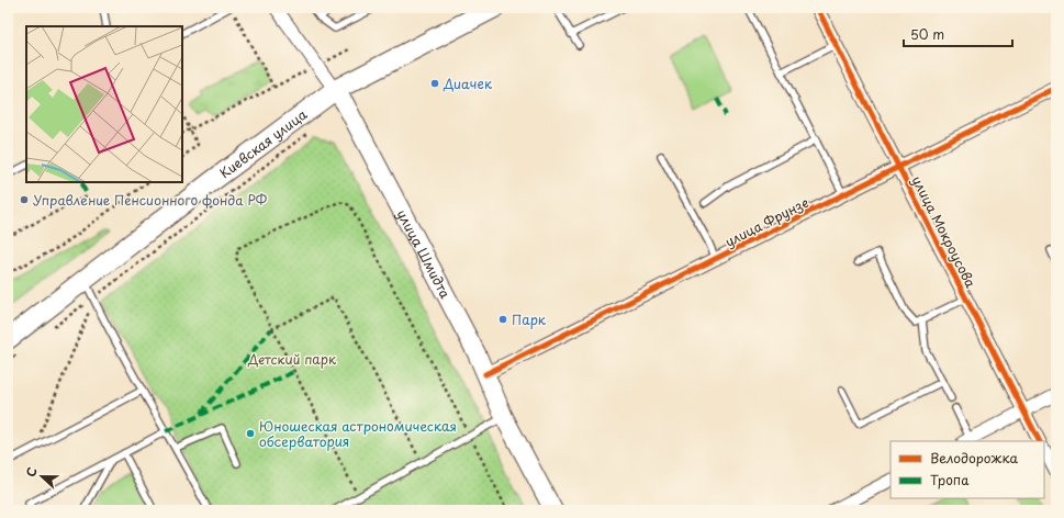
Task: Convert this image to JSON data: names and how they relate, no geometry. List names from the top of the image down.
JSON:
{
  "streets": {
    "main road": ["Киевская улица", "улица Шмидта"],
    "street": ["улица Фрунзе", "улица Мокроусова"]
  },
  "crossings": [
    ["Киевская улица", "улица Шмидта"],
    ["улица Фрунзе", "улица Мокроусова"],
    ["улица Фрунзе", "улица Шмидта"]
  ],
  "parks": ["Детский парк"],
  "places": [
    "Диачек",
    "Управление Пенсионного фонда РФ",
    "Парк",
    "Юношеская астрономическая обсерватория"
  ],
  "legend": ["Велодорожка", "Тропа"],
  "scale_bar": "50 m",
  "north": "left"
}
